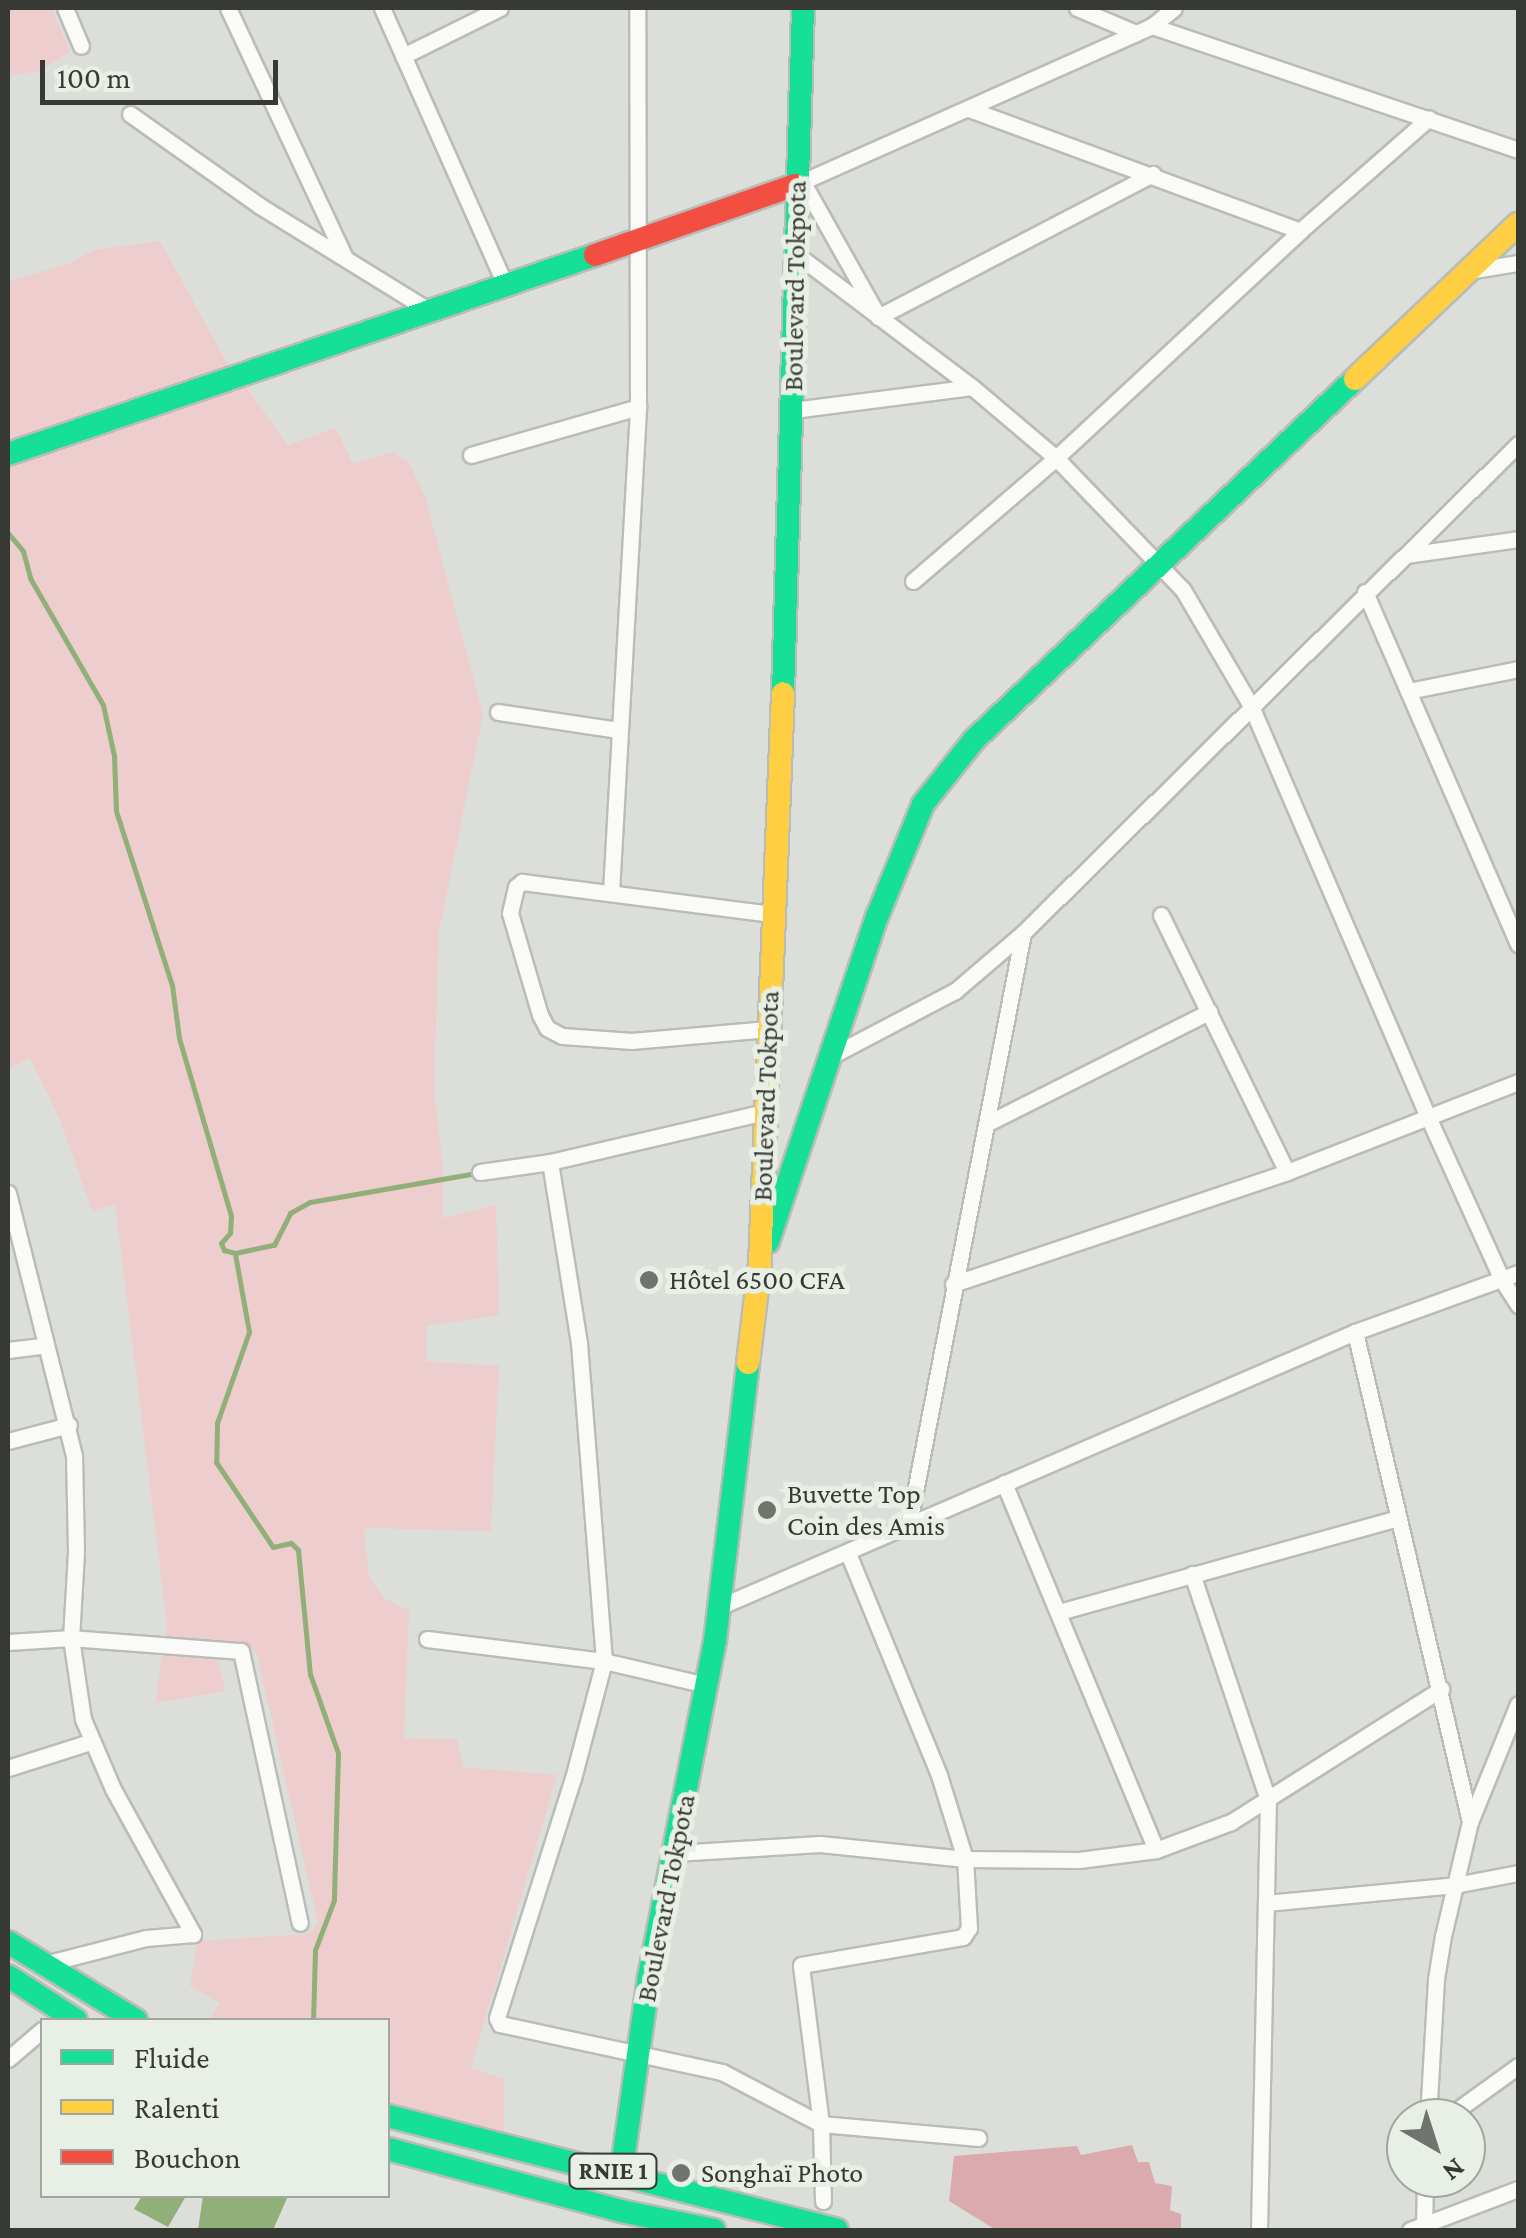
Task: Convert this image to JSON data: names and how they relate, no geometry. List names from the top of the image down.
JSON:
{
  "streets": {
    "main road": ["Boulevard Tokpota", "RNIE 1"]
  },
  "crossings": [
    ["Boulevard Tokpota", "RNIE 1"]
  ],
  "places": ["Hôtel 6500 CFA", "Buvette Top Coin des Amis", "Songhaï Photo"],
  "legend": ["Fluide", "Ralenti", "Bouchon"],
  "scale_bar": "100 m",
  "north": "bottom right"
}
